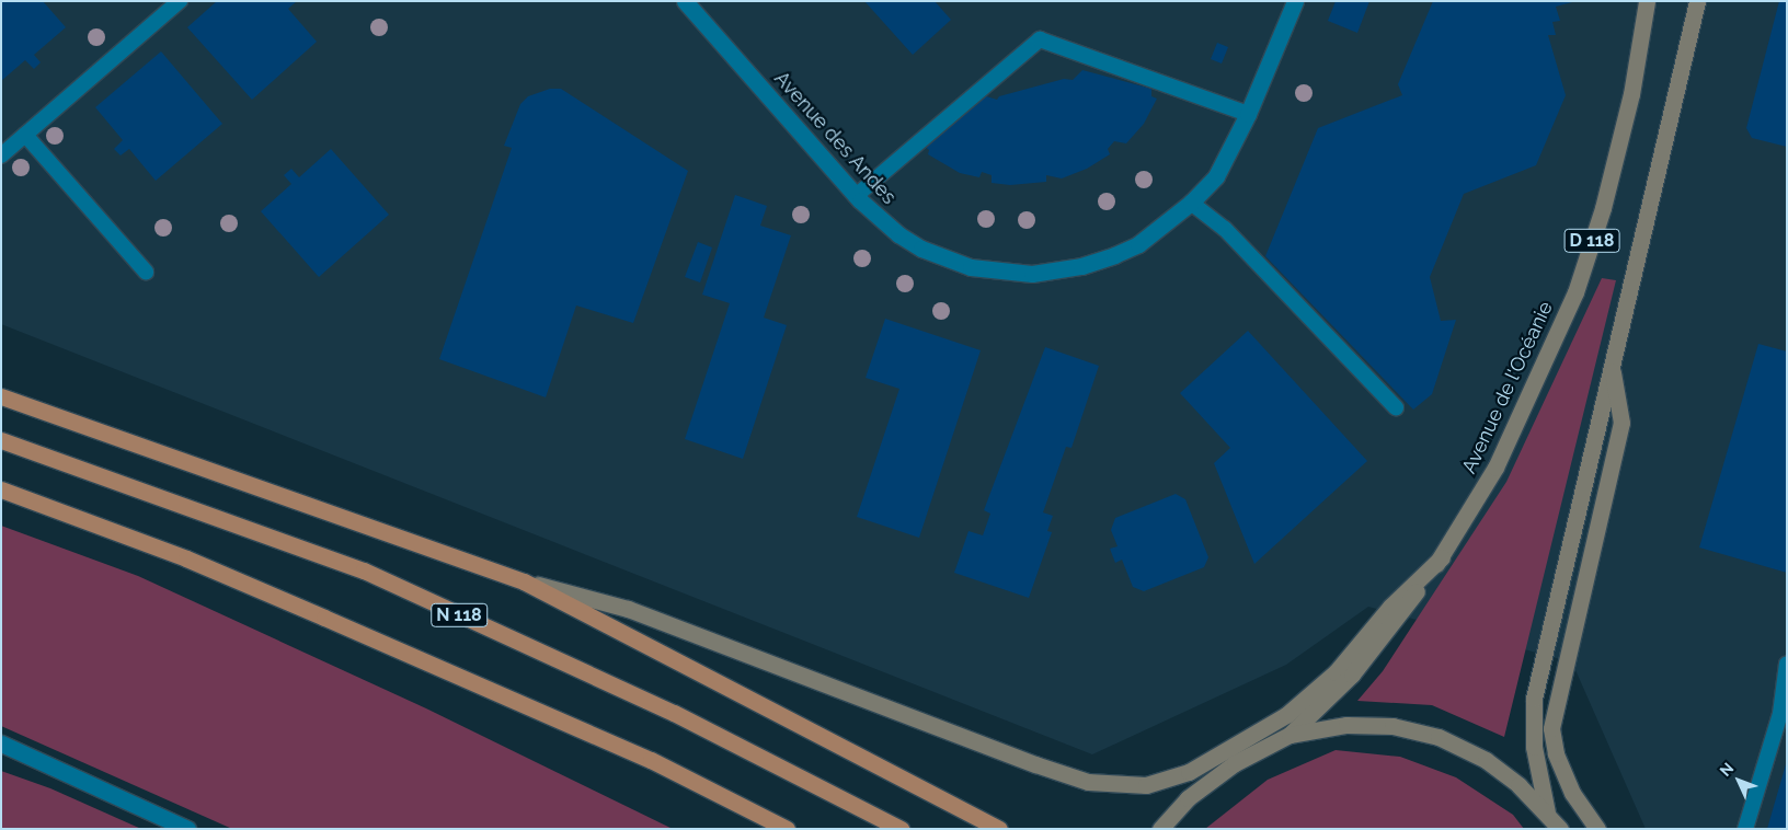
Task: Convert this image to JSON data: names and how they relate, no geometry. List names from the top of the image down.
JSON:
{
  "streets": {
    "highway": ["N 118"],
    "main road": ["D 118", "Avenue de l'Océanie"],
    "street": ["Avenue des Andes"]
  },
  "north": "top left"
}
